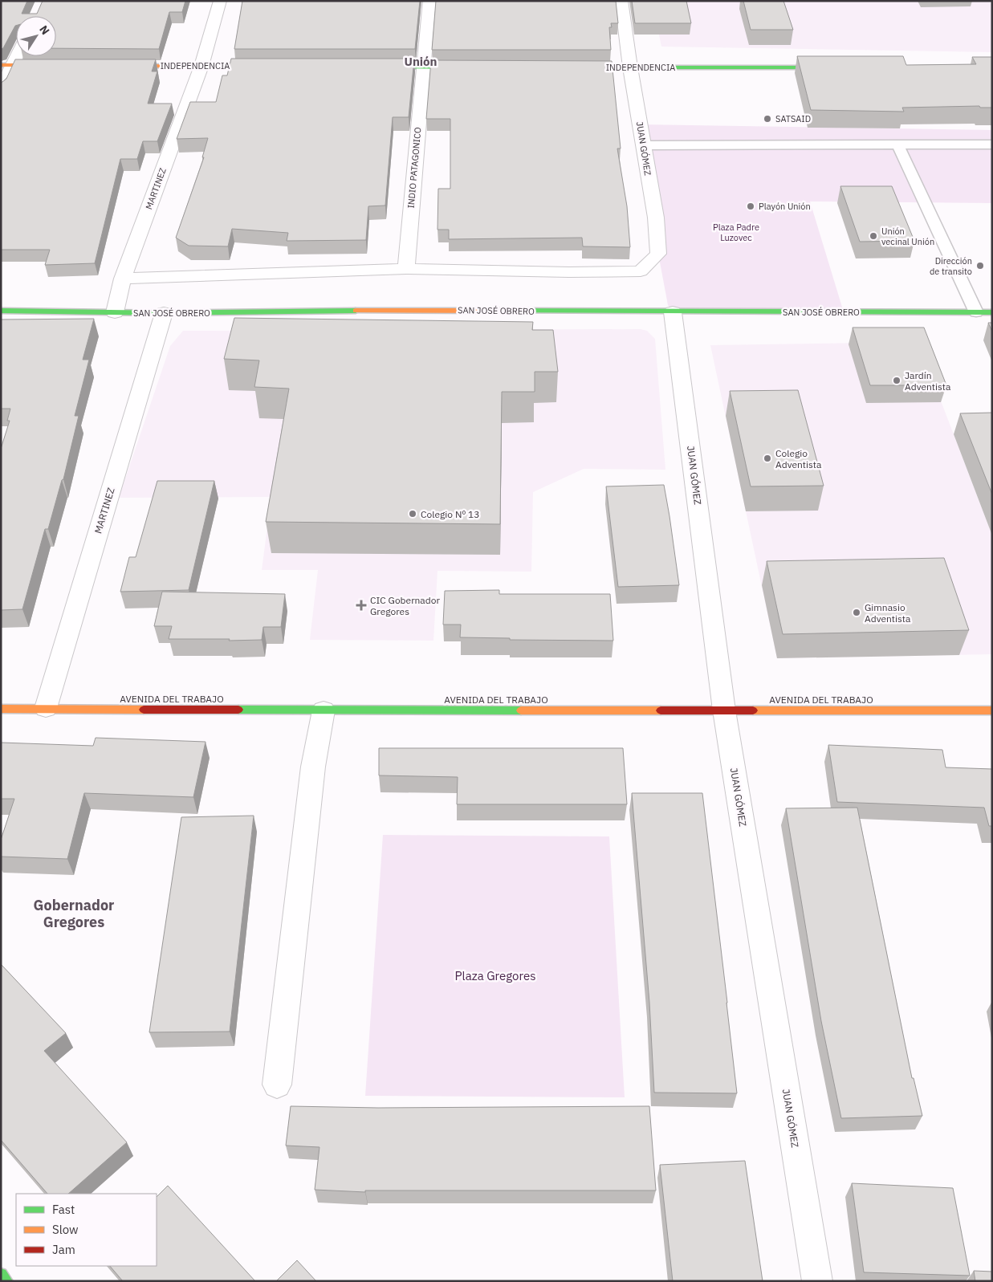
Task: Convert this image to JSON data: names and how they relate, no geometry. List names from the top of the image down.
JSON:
{
  "streets": {
    "street": [
      "INDEPENDENCIA",
      "JUAN GÓMEZ",
      "INDIO PATAGONICO",
      "MARTINEZ",
      "SAN JOSÉ OBRERO",
      "AVENIDA DEL TRABAJO"
    ]
  },
  "crossings": [
    ["INDEPENDENCIA", "JUAN GÓMEZ"],
    ["INDEPENDENCIA", "MARTINEZ"],
    ["JUAN GÓMEZ", "INDIO PATAGONICO"],
    ["JUAN GÓMEZ", "SAN JOSÉ OBRERO"],
    ["JUAN GÓMEZ", "AVENIDA DEL TRABAJO"],
    ["MARTINEZ", "SAN JOSÉ OBRERO"],
    ["MARTINEZ", "AVENIDA DEL TRABAJO"]
  ],
  "districts": ["Unión", "Gobernador Gregores"],
  "parks": ["Plaza Padre Luzovec", "Plaza Gregores"],
  "places": {
    "other": [
      "SATSAID",
      "Playón Unión",
      "Unión vecinal Unión",
      "Dirección de transito",
      "Jardín Adventista",
      "Colegio Adventista",
      "Colegio Nº 13",
      "Gimnasio Adventista"
    ],
    "health": ["CIC Gobernador Gregores"]
  },
  "legend": ["Fast", "Slow", "Jam"],
  "north": "top right"
}
